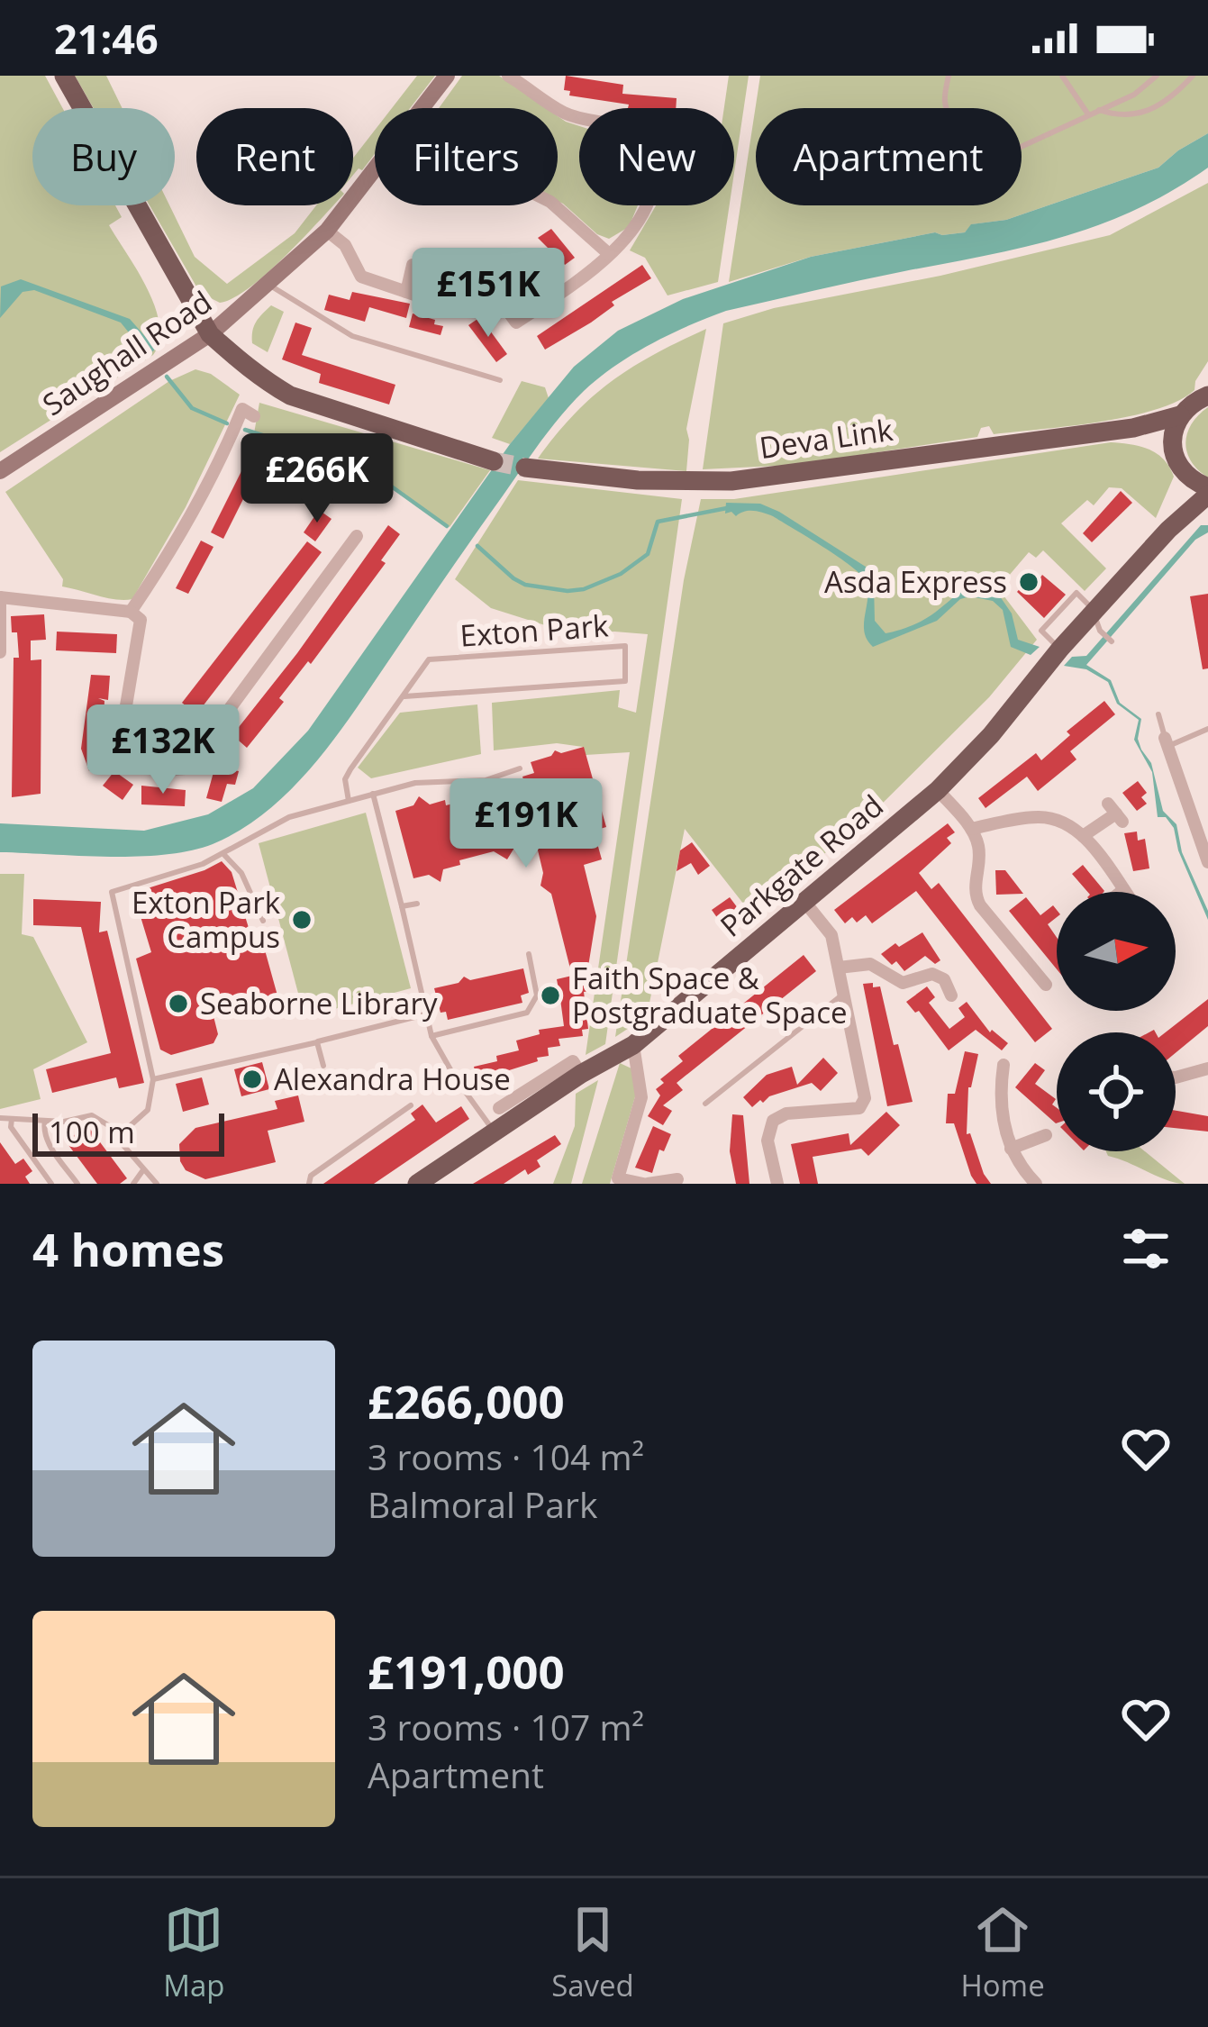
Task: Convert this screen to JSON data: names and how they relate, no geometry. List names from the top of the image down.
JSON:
{
  "streets": {
    "main road": ["Deva Link", "Parkgate Road"],
    "street": ["Saughall Road"],
    "lane": ["Exton Park"]
  },
  "places": [
    "Asda Express",
    "Exton Park Campus",
    "Faith Space & Postgraduate Space",
    "Seaborne Library",
    "Alexandra House"
  ],
  "scale_bar": "100 m",
  "north": "right",
  "page": {
    "status": "21:46",
    "chip": [
      "Buy",
      "Rent",
      "Filters",
      "New",
      "Apartment"
    ],
    "price": [
      "£151K",
      "£266K",
      "£132K",
      "£191K"
    ],
    "scale": "100 m",
    "heading": "4 homes",
    "list": [
      {
        "name": "£266,000",
        "note": "3 rooms · 104 m² · Balmoral Park"
      },
      {
        "name": "£191,000",
        "note": "3 rooms · 107 m² · Apartment"
      }
    ],
    "tabs": ["Map", "Saved", "Home"]
  }
}
